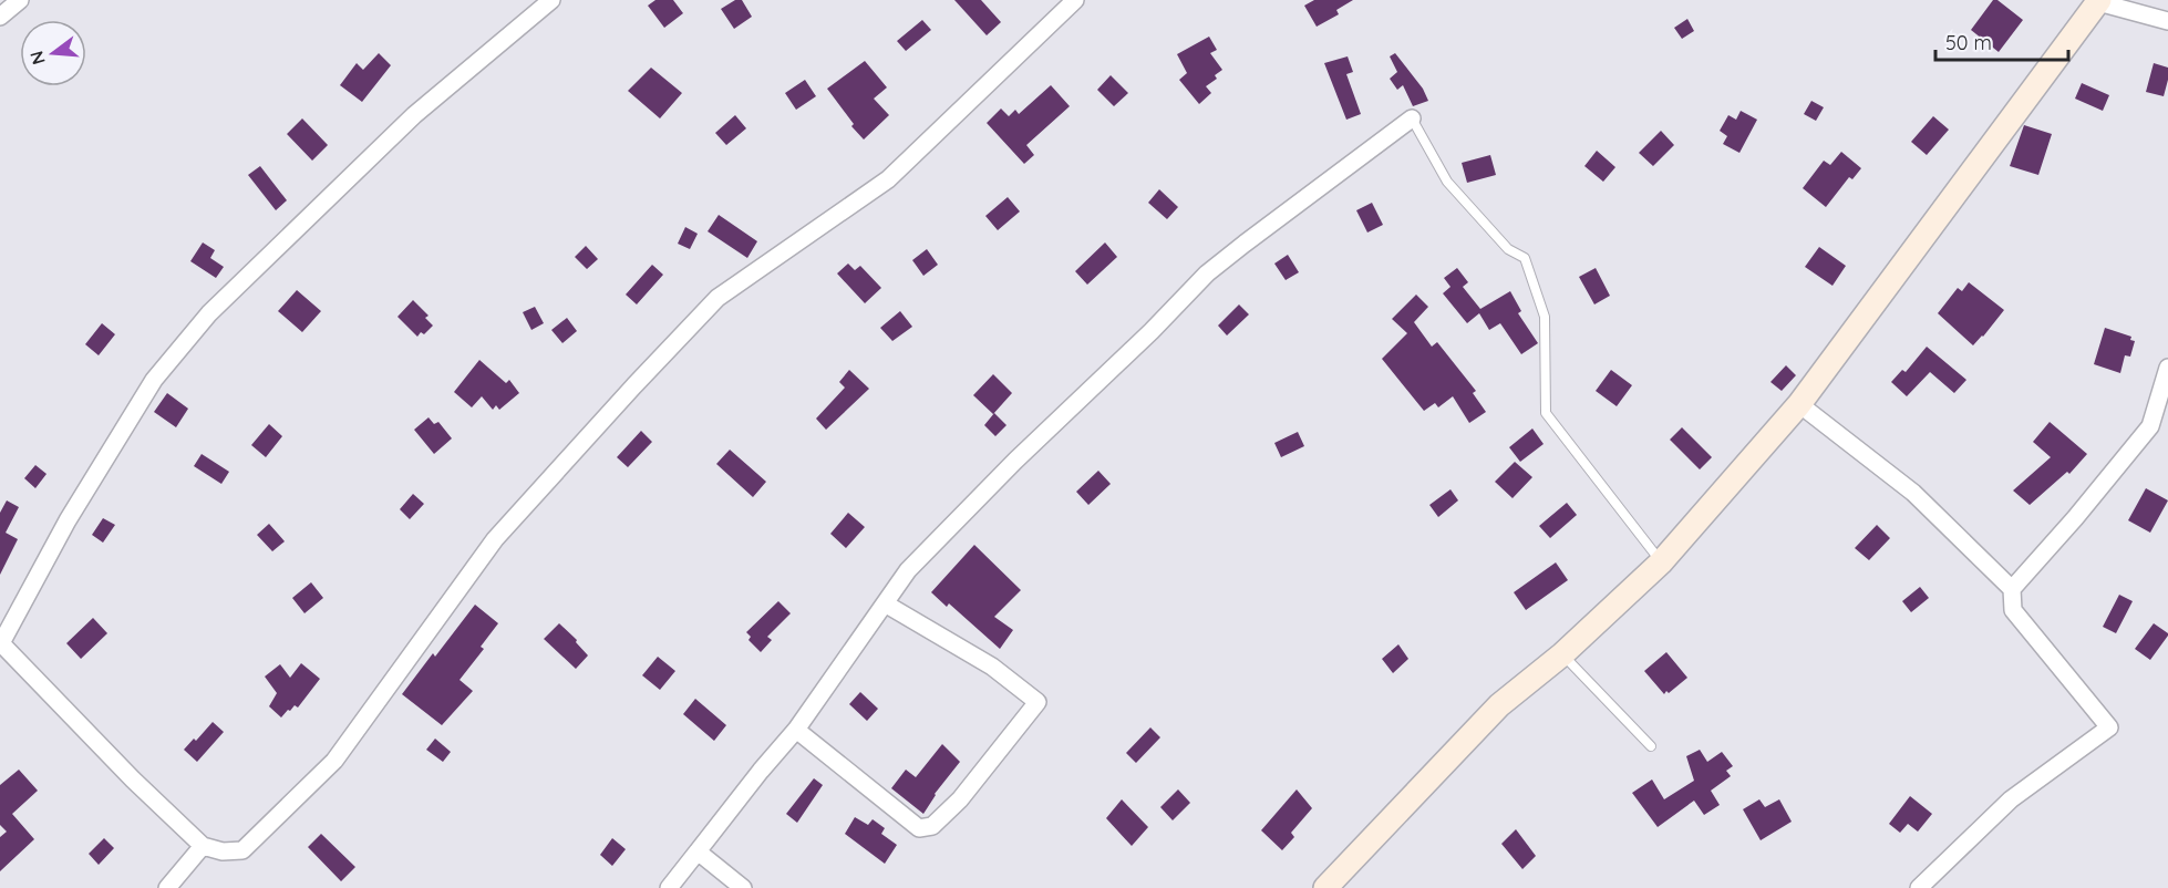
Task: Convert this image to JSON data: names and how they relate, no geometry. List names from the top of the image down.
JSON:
{
  "scale_bar": "50 m",
  "north": "left"
}
